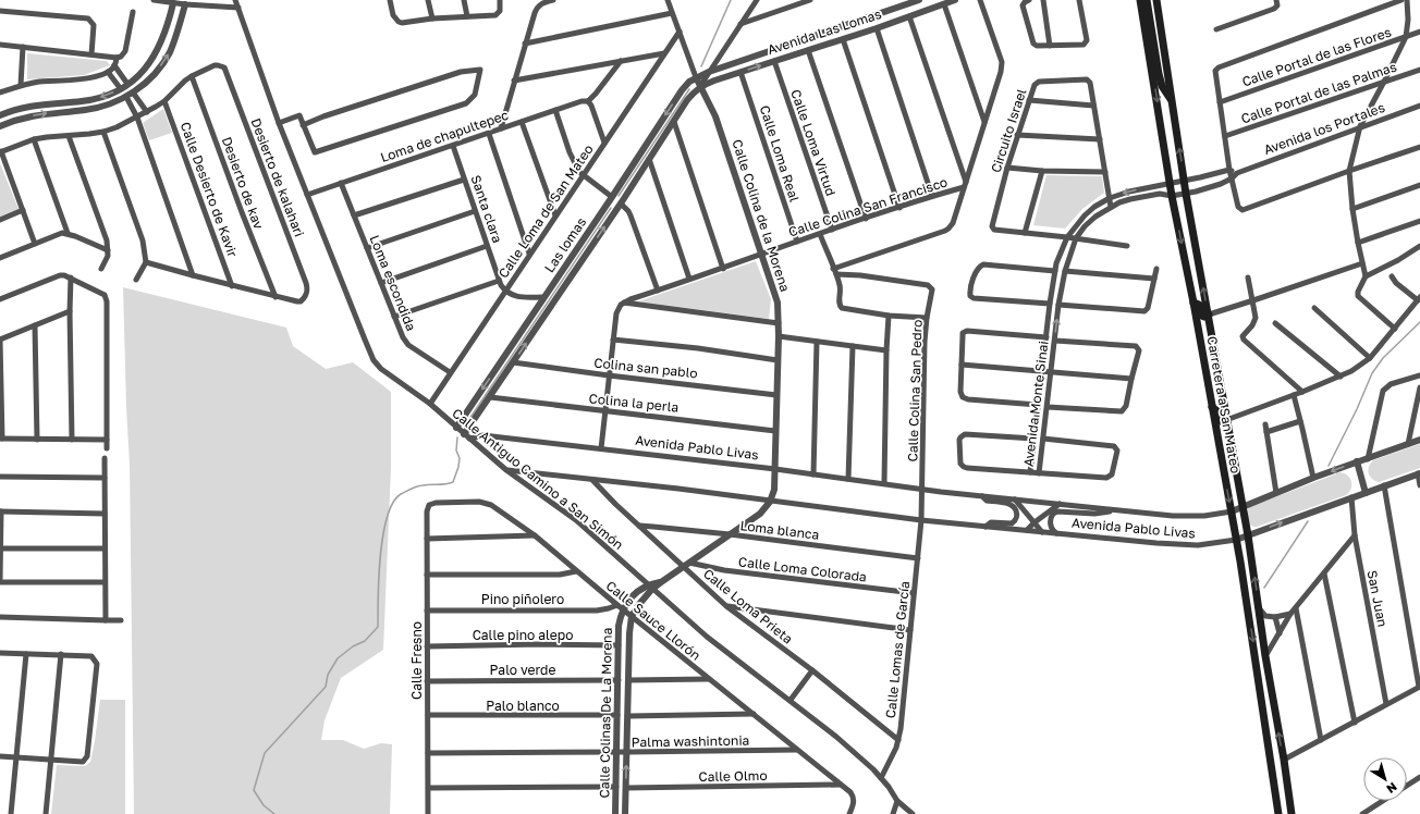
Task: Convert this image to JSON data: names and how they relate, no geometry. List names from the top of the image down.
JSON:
{
  "streets": {
    "main road": ["Carretera a San Mateo"],
    "street": [
      "Avenida Las Lomas",
      "Calle Portal de las Flores",
      "Calle Portal de las Palmas",
      "Avenida los Portales",
      "Circuito Israel",
      "Loma de chapultepec",
      "Calle Loma Virtud",
      "Calle Loma Real",
      "Desierto de kalahari",
      "Desierto de kav",
      "Calle Desierto de Kavir",
      "Calle Colina San Francisco",
      "Santa clara",
      "Calle Loma de San Mateo",
      "Calle Colina de la Morena",
      "Las lomas",
      "Loma escondida",
      "Colina san pablo",
      "Calle Colina San Pedro",
      "Colina la perla",
      "Avenida Monte Sinai",
      "Avenida Pablo Livas",
      "Calle Antiguo Camino a San Simón",
      "Loma blanca",
      "Calle Loma Colorada",
      "Pino piñolero",
      "San Juan",
      "Calle Loma Prieta",
      "Calle Sauce Llorón",
      "Calle pino alepo",
      "Calle Lomas de García",
      "Calle Fresno",
      "Palo verde",
      "Palo blanco",
      "Calle Colinas De La Morena",
      "Palma washintonia",
      "Calle Olmo"
    ]
  },
  "crossings": [
    ["Avenida Las Lomas", "Calle Loma Virtud"],
    ["Avenida Las Lomas", "Calle Loma Real"],
    ["Avenida Las Lomas", "Calle Colina de la Morena"],
    ["Avenida Las Lomas", "Las lomas"],
    ["Circuito Israel", "Avenida Monte Sinai"],
    ["Loma de chapultepec", "Santa clara"],
    ["Loma de chapultepec", "Loma escondida"],
    ["Loma de chapultepec", "Calle Antiguo Camino a San Simón"],
    ["Calle Loma Virtud", "Calle Colina San Francisco"],
    ["Calle Loma Real", "Calle Colina San Francisco"],
    ["Desierto de kalahari", "Desierto de kav"],
    ["Calle Colina San Francisco", "Calle Colina de la Morena"],
    ["Calle Colina San Francisco", "Calle Colina San Pedro"],
    ["Santa clara", "Calle Loma de San Mateo"],
    ["Calle Loma de San Mateo", "Calle Colina de la Morena"],
    ["Calle Loma de San Mateo", "Loma escondida"],
    ["Calle Loma de San Mateo", "Calle Antiguo Camino a San Simón"],
    ["Calle Colina de la Morena", "Las lomas"],
    ["Calle Colina de la Morena", "Colina san pablo"],
    ["Calle Colina de la Morena", "Colina la perla"],
    ["Calle Colina de la Morena", "Avenida Pablo Livas"],
    ["Calle Colina de la Morena", "Calle Colinas De La Morena"],
    ["Las lomas", "Colina san pablo"],
    ["Las lomas", "Colina la perla"],
    ["Las lomas", "Avenida Pablo Livas"],
    ["Las lomas", "Calle Antiguo Camino a San Simón"],
    ["Calle Colina San Pedro", "Avenida Pablo Livas"],
    ["Calle Colina San Pedro", "Calle Lomas de García"],
    ["Avenida Monte Sinai", "Carretera a San Mateo"],
    ["Carretera a San Mateo", "Avenida Pablo Livas"],
    ["Avenida Pablo Livas", "Calle Antiguo Camino a San Simón"],
    ["Avenida Pablo Livas", "San Juan"],
    ["Avenida Pablo Livas", "Calle Lomas de García"],
    ["Calle Antiguo Camino a San Simón", "Calle Lomas de García"],
    ["Calle Antiguo Camino a San Simón", "Calle Colinas De La Morena"],
    ["Loma blanca", "Calle Loma Prieta"],
    ["Loma blanca", "Calle Lomas de García"],
    ["Loma blanca", "Calle Colinas De La Morena"],
    ["Calle Loma Colorada", "Calle Lomas de García"],
    ["Calle Loma Colorada", "Calle Colinas De La Morena"],
    ["Pino piñolero", "Calle Sauce Llorón"],
    ["Pino piñolero", "Calle Fresno"],
    ["Pino piñolero", "Calle Colinas De La Morena"],
    ["Calle Loma Prieta", "Calle Lomas de García"],
    ["Calle Loma Prieta", "Calle Colinas De La Morena"],
    ["Calle Sauce Llorón", "Calle Fresno"],
    ["Calle Sauce Llorón", "Calle Colinas De La Morena"],
    ["Calle Sauce Llorón", "Palma washintonia"],
    ["Calle Sauce Llorón", "Calle Olmo"],
    ["Calle pino alepo", "Calle Fresno"],
    ["Calle pino alepo", "Calle Colinas De La Morena"],
    ["Calle Fresno", "Palo verde"],
    ["Calle Fresno", "Palo blanco"],
    ["Calle Fresno", "Palma washintonia"],
    ["Palo verde", "Calle Colinas De La Morena"],
    ["Palo blanco", "Calle Colinas De La Morena"],
    ["Calle Colinas De La Morena", "Palma washintonia"],
    ["Calle Colinas De La Morena", "Calle Olmo"]
  ],
  "north": "bottom right"
}
